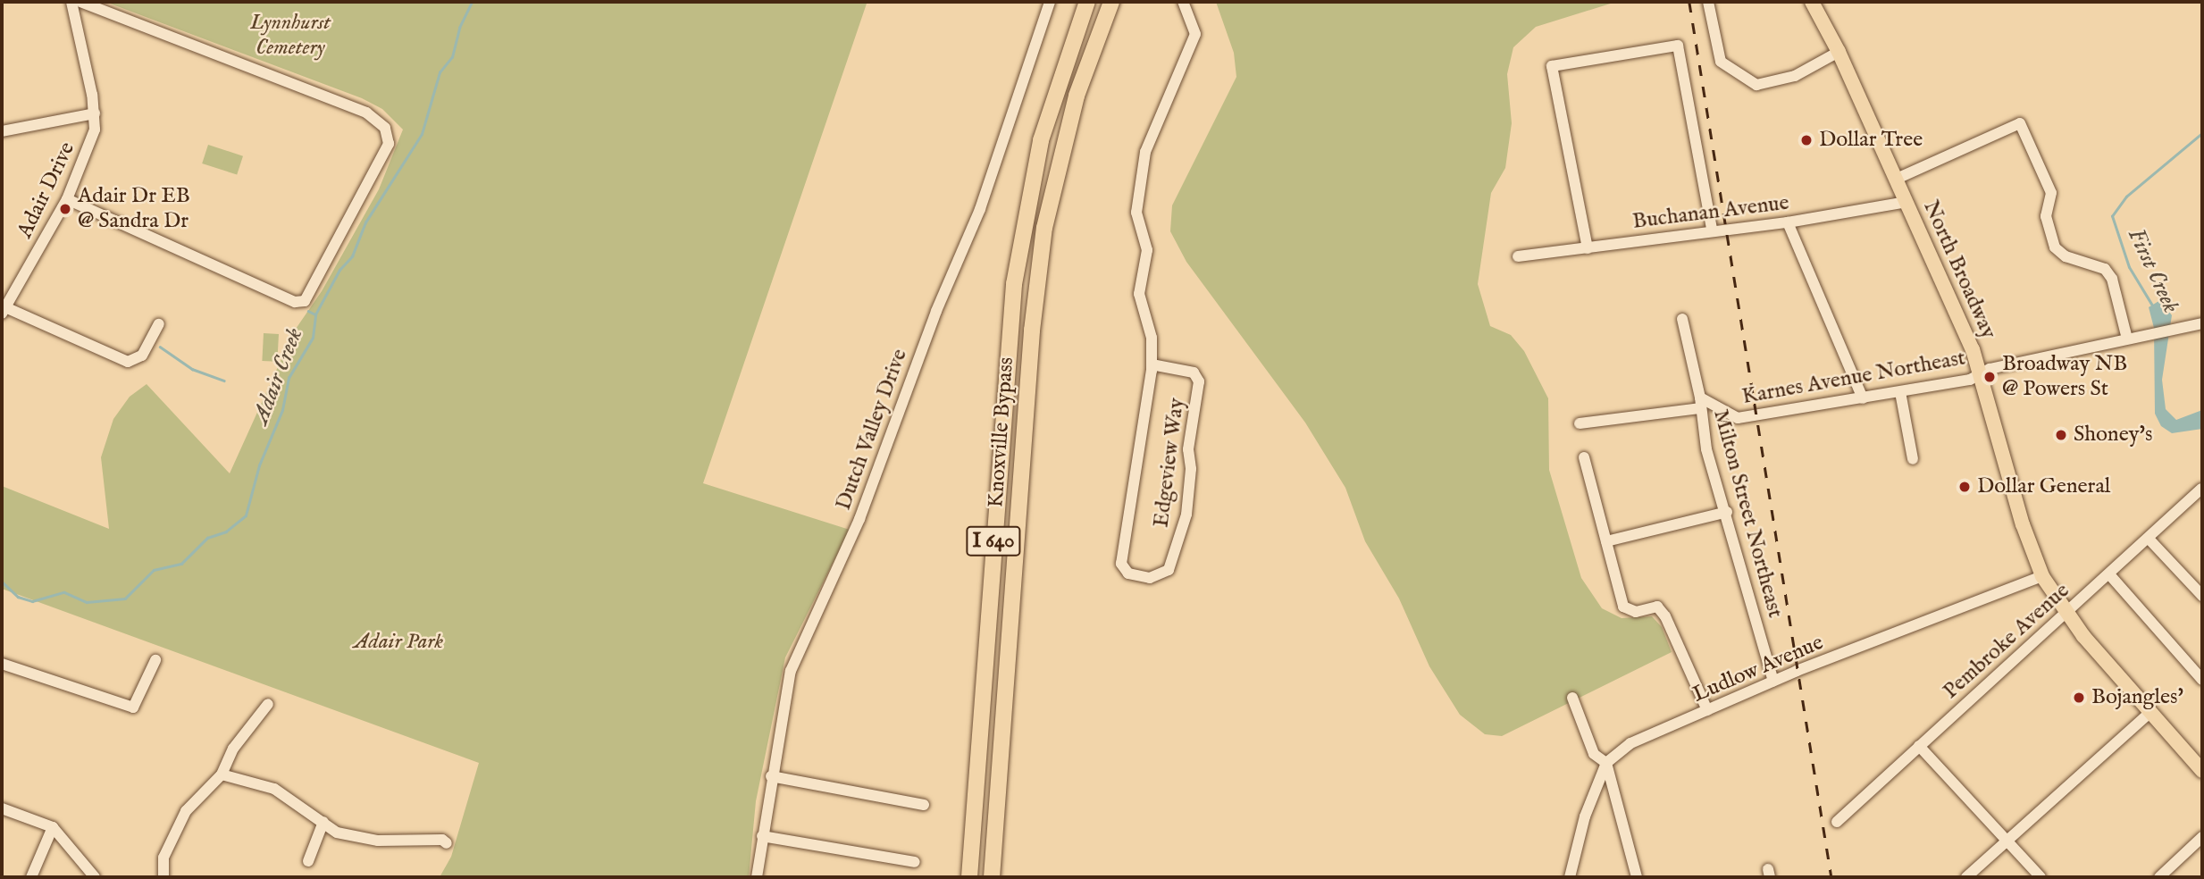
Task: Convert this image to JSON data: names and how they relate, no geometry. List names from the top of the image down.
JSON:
{
  "streets": {
    "highway": ["Knoxville Bypass", "I 640"],
    "main road": ["North Broadway"],
    "street": [
      "Adair Drive",
      "Buchanan Avenue",
      "Karnes Avenue Northeast",
      "Dutch Valley Drive",
      "Edgeview Way",
      "Milton Street Northeast",
      "Pembroke Avenue",
      "Ludlow Avenue"
    ]
  },
  "crossings": [
    ["Buchanan Avenue", "North Broadway"],
    ["North Broadway", "Karnes Avenue Northeast"],
    ["North Broadway", "Pembroke Avenue"],
    ["North Broadway", "Ludlow Avenue"],
    ["Karnes Avenue Northeast", "Milton Street Northeast"],
    ["Milton Street Northeast", "Ludlow Avenue"]
  ],
  "water": ["First Creek", "Adair Creek"],
  "parks": ["Lynnhurst Cemetery", "Adair Park"],
  "places": [
    "Dollar Tree",
    "Adair Dr EB @ Sandra Dr",
    "Broadway NB @ Powers St",
    "Shoney's",
    "Dollar General",
    "Bojangles'"
  ]
}
